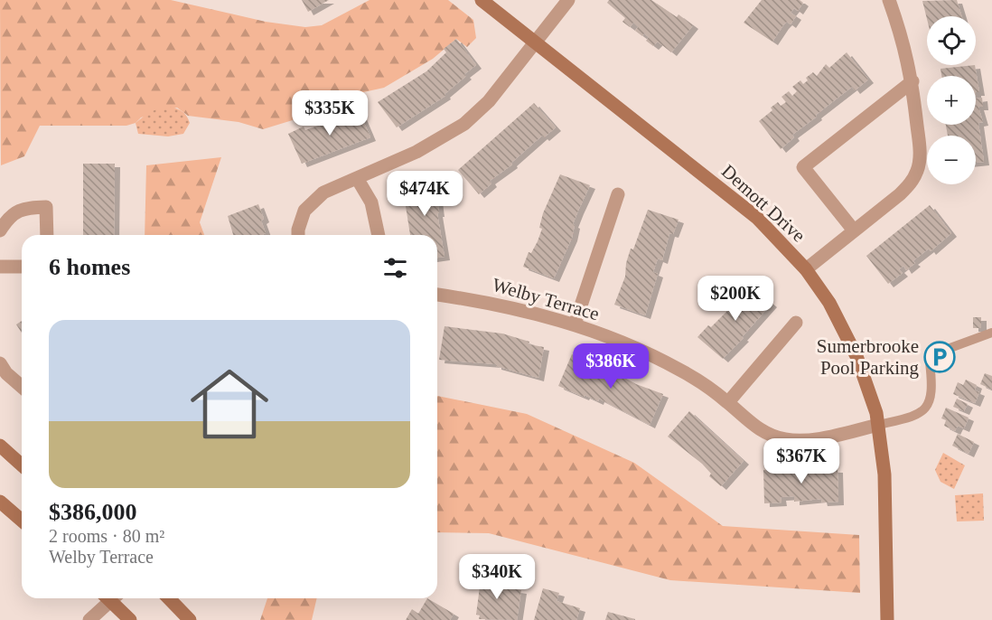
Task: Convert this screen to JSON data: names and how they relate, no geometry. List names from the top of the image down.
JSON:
{
  "streets": {
    "street": ["Demott Drive", "Welby Terrace"]
  },
  "crossings": [
    ["Demott Drive", "Welby Terrace"]
  ],
  "places": {
    "parking": ["Sumerbrooke Pool Parking"]
  },
  "page": {
    "map_buttons": ["+", "−"],
    "price": [
      "$335K",
      "$474K",
      "$200K",
      "$386K",
      "$367K",
      "$340K"
    ],
    "heading": "6 homes",
    "list": [
      {
        "name": "$386,000",
        "note": "2 rooms · 80 m² · Welby Terrace"
      }
    ]
  }
}
